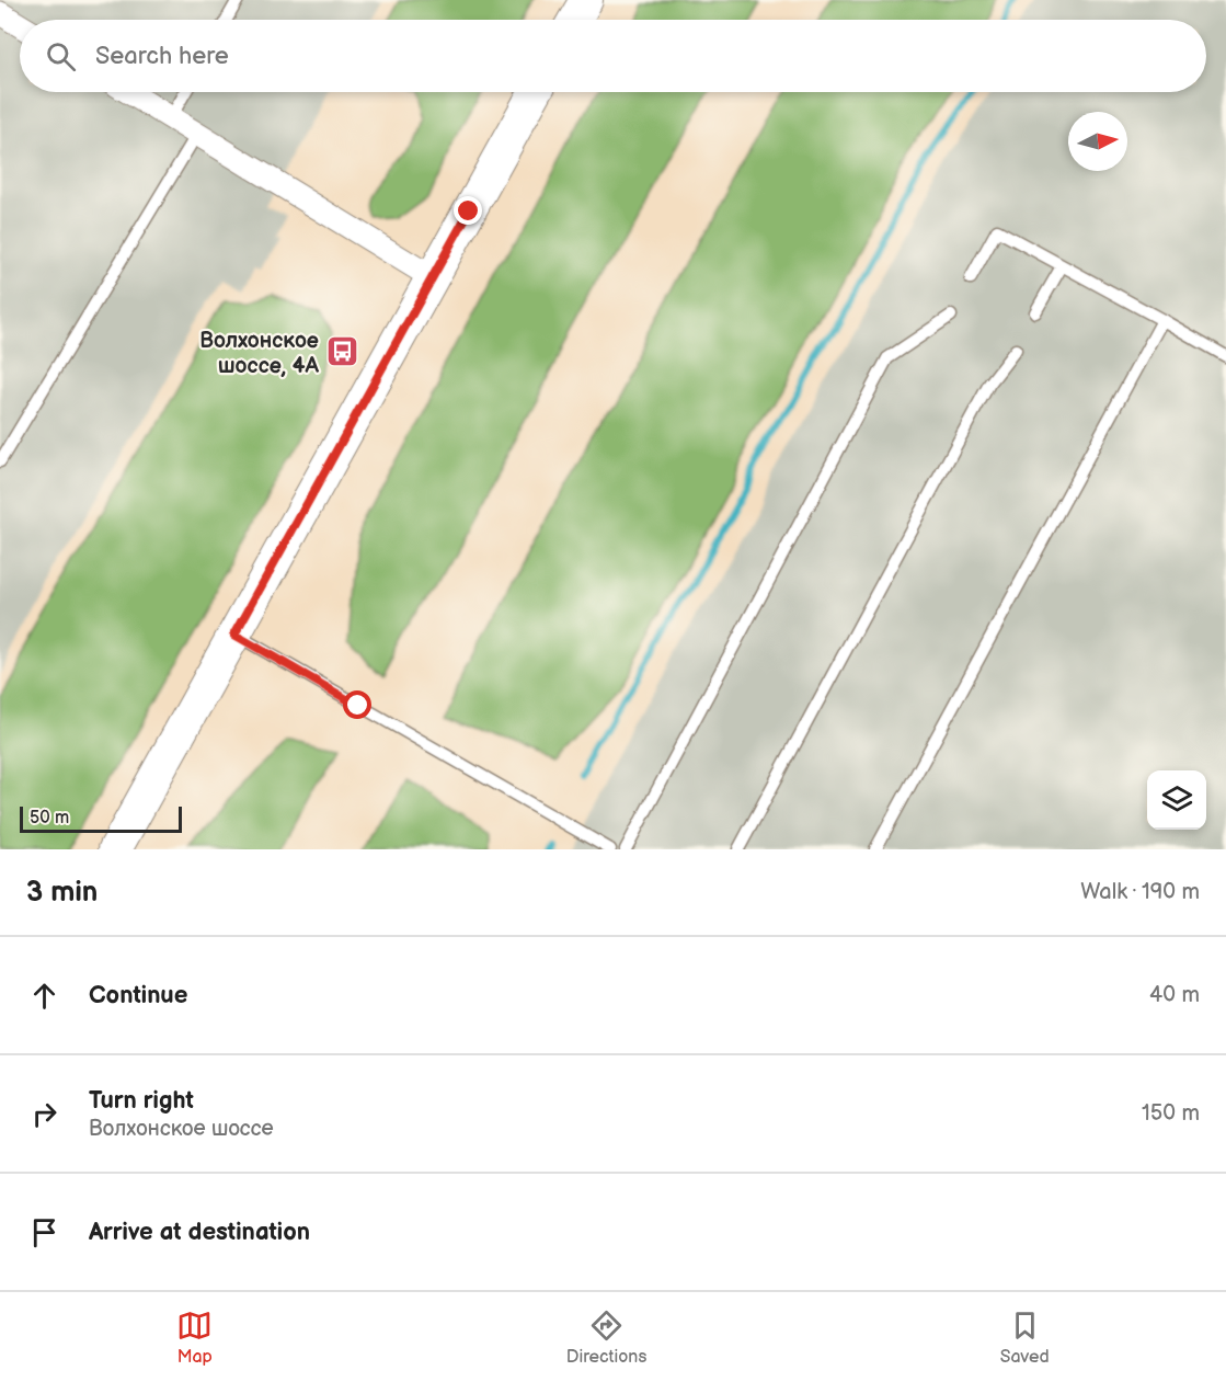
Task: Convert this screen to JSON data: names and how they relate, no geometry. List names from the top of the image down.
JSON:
{
  "places": {
    "bus stop": ["Волхонское шоссе, 4А"]
  },
  "scale_bar": "50 m",
  "north": "right",
  "page": {
    "search": "Search here",
    "scale": "50 m",
    "heading": ["3 min", "Walk · 190 m"],
    "list": [
      ["Continue", "40 m"],
      ["Turn right", "Волхонское шоссе", "150 m"],
      "Arrive at destination"
    ],
    "nav": ["Map", "Directions", "Saved"]
  }
}
